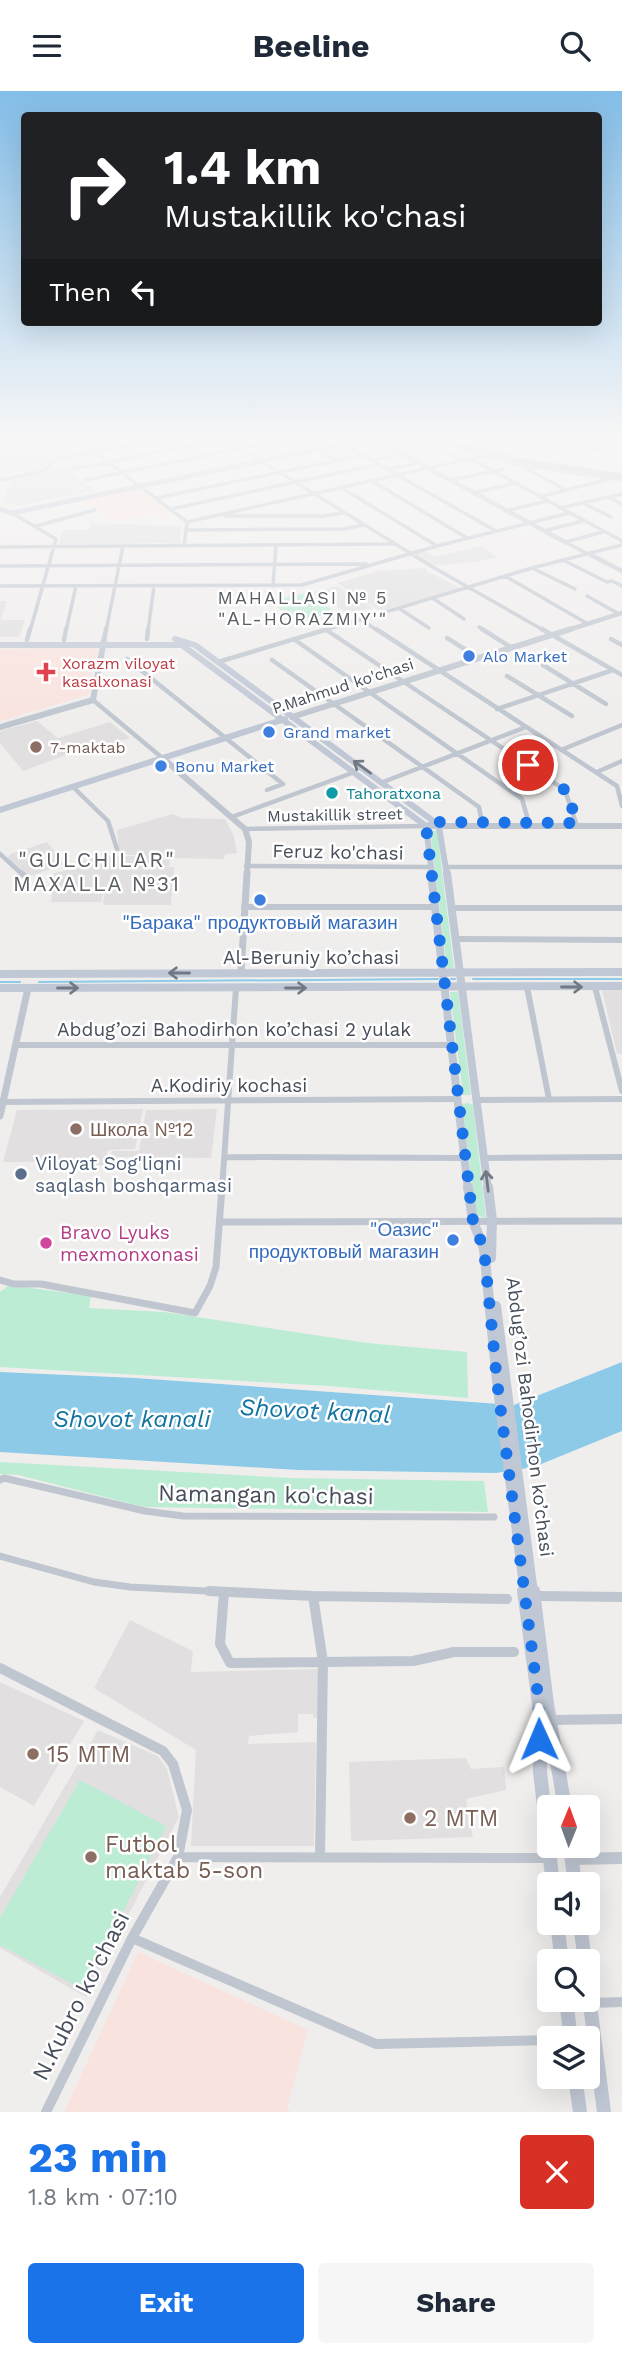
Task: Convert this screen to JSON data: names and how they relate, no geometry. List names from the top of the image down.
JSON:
{
  "streets": {
    "main road": ["P.Mahmud ko'chasi", "Al-Beruniy ko’chasi", "Abdug’ozi Bahodirhon ko’chasi"],
    "street": [
      "Mustakillik street",
      "Feruz ko'chasi",
      "Abdug’ozi Bahodirhon ko’chasi 2 yulak",
      "A.Kodiriy kochasi",
      "Namangan ko'chasi",
      "N.Kubro ko'chasi"
    ]
  },
  "crossings": [
    ["Mustakillik street", "Abdug’ozi Bahodirhon ko’chasi"],
    ["Feruz ko'chasi", "Abdug’ozi Bahodirhon ko’chasi"],
    ["Al-Beruniy ko’chasi", "Abdug’ozi Bahodirhon ko’chasi"],
    ["Abdug’ozi Bahodirhon ko’chasi 2 yulak", "Abdug’ozi Bahodirhon ko’chasi"],
    ["A.Kodiriy kochasi", "Abdug’ozi Bahodirhon ko’chasi"]
  ],
  "districts": ["MAHALLASI № 5 \"АL-HORAZMIY'\"", "\"GULCHILAR\" MAXALLA №31"],
  "water": ["Shovot kanal", "Shovot kanali"],
  "places": {
    "other": [
      "Alo Market",
      "Grand market",
      "7-maktab",
      "Bonu Market",
      "Tahoratxona",
      "\"Барака\" продуктовый магазин",
      "Школа №12",
      "Viloyat Sog'liqni saqlash boshqarmasi",
      "\"Оазис\" продуктовый магазин",
      "Bravo Lyuks mexmonxonasi",
      "15 MTM",
      "2 MTM",
      "Futbol maktab 5-son"
    ],
    "health": ["Xorazm viloyat kasalxonasi"]
  },
  "north": "top",
  "page": {
    "header": "Beeline",
    "turn": ["1.4 km", "Mustakillik ko'chasi"],
    "then": "Then",
    "heading": ["23 min", "1.8 km · 07:10"],
    "buttons": ["Exit", "Share"]
  }
}
